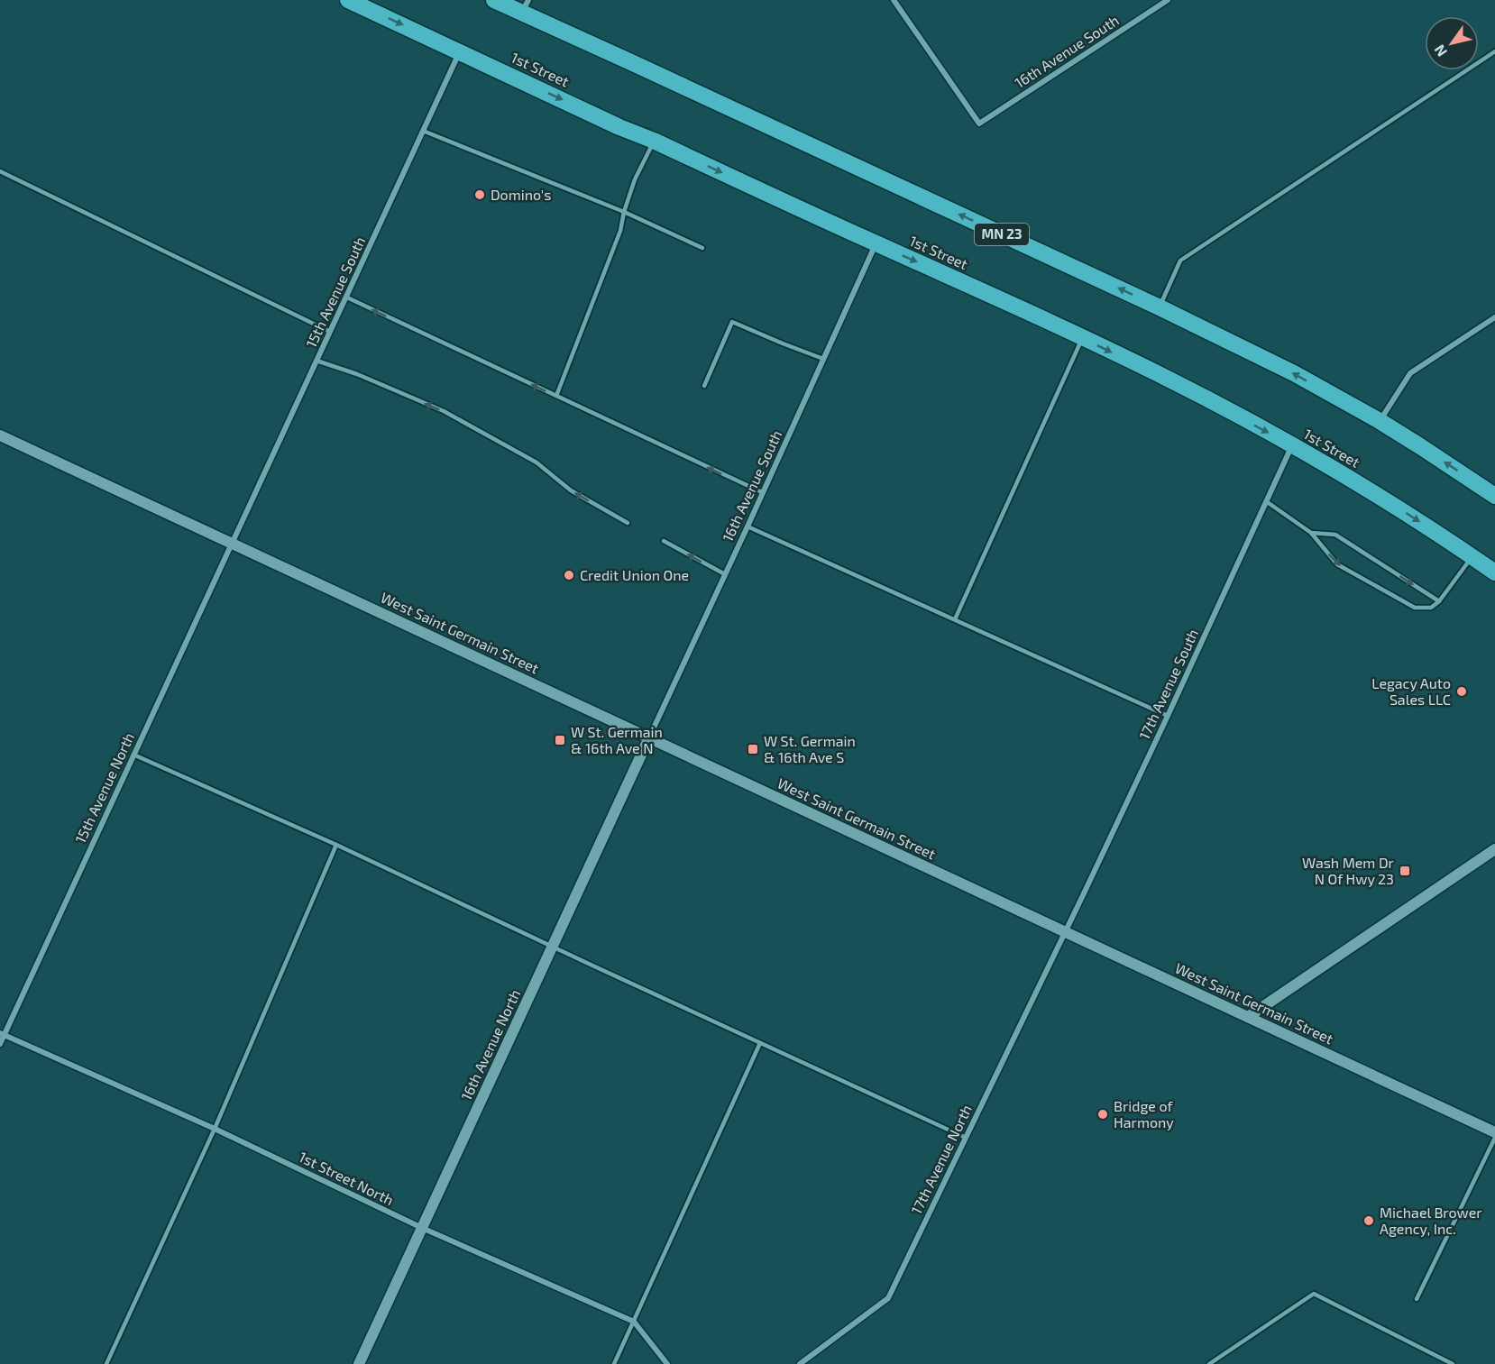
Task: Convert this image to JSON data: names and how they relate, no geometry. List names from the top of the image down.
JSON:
{
  "streets": {
    "highway": ["1st Street", "MN 23"],
    "street": [
      "16th Avenue South",
      "15th Avenue South",
      "West Saint Germain Street",
      "17th Avenue South",
      "15th Avenue North",
      "16th Avenue North",
      "17th Avenue North",
      "1st Street North"
    ]
  },
  "crossings": [
    ["16th Avenue South", "1st Street"],
    ["16th Avenue South", "West Saint Germain Street"],
    ["16th Avenue South", "16th Avenue North"],
    ["1st Street", "15th Avenue South"],
    ["1st Street", "17th Avenue South"],
    ["15th Avenue South", "West Saint Germain Street"],
    ["15th Avenue South", "15th Avenue North"],
    ["West Saint Germain Street", "17th Avenue South"],
    ["West Saint Germain Street", "15th Avenue North"],
    ["West Saint Germain Street", "16th Avenue North"],
    ["West Saint Germain Street", "17th Avenue North"],
    ["17th Avenue South", "17th Avenue North"],
    ["15th Avenue North", "1st Street North"],
    ["16th Avenue North", "1st Street North"]
  ],
  "places": {
    "other": [
      "Domino's",
      "Credit Union One",
      "Legacy Auto Sales LLC",
      "Bridge of Harmony",
      "Michael Brower Agency, Inc."
    ],
    "transit": ["W St. Germain & 16th Ave N", "W St. Germain & 16th Ave S", "Wash Mem Dr N Of Hwy 23"]
  },
  "north": "bottom left"
}
